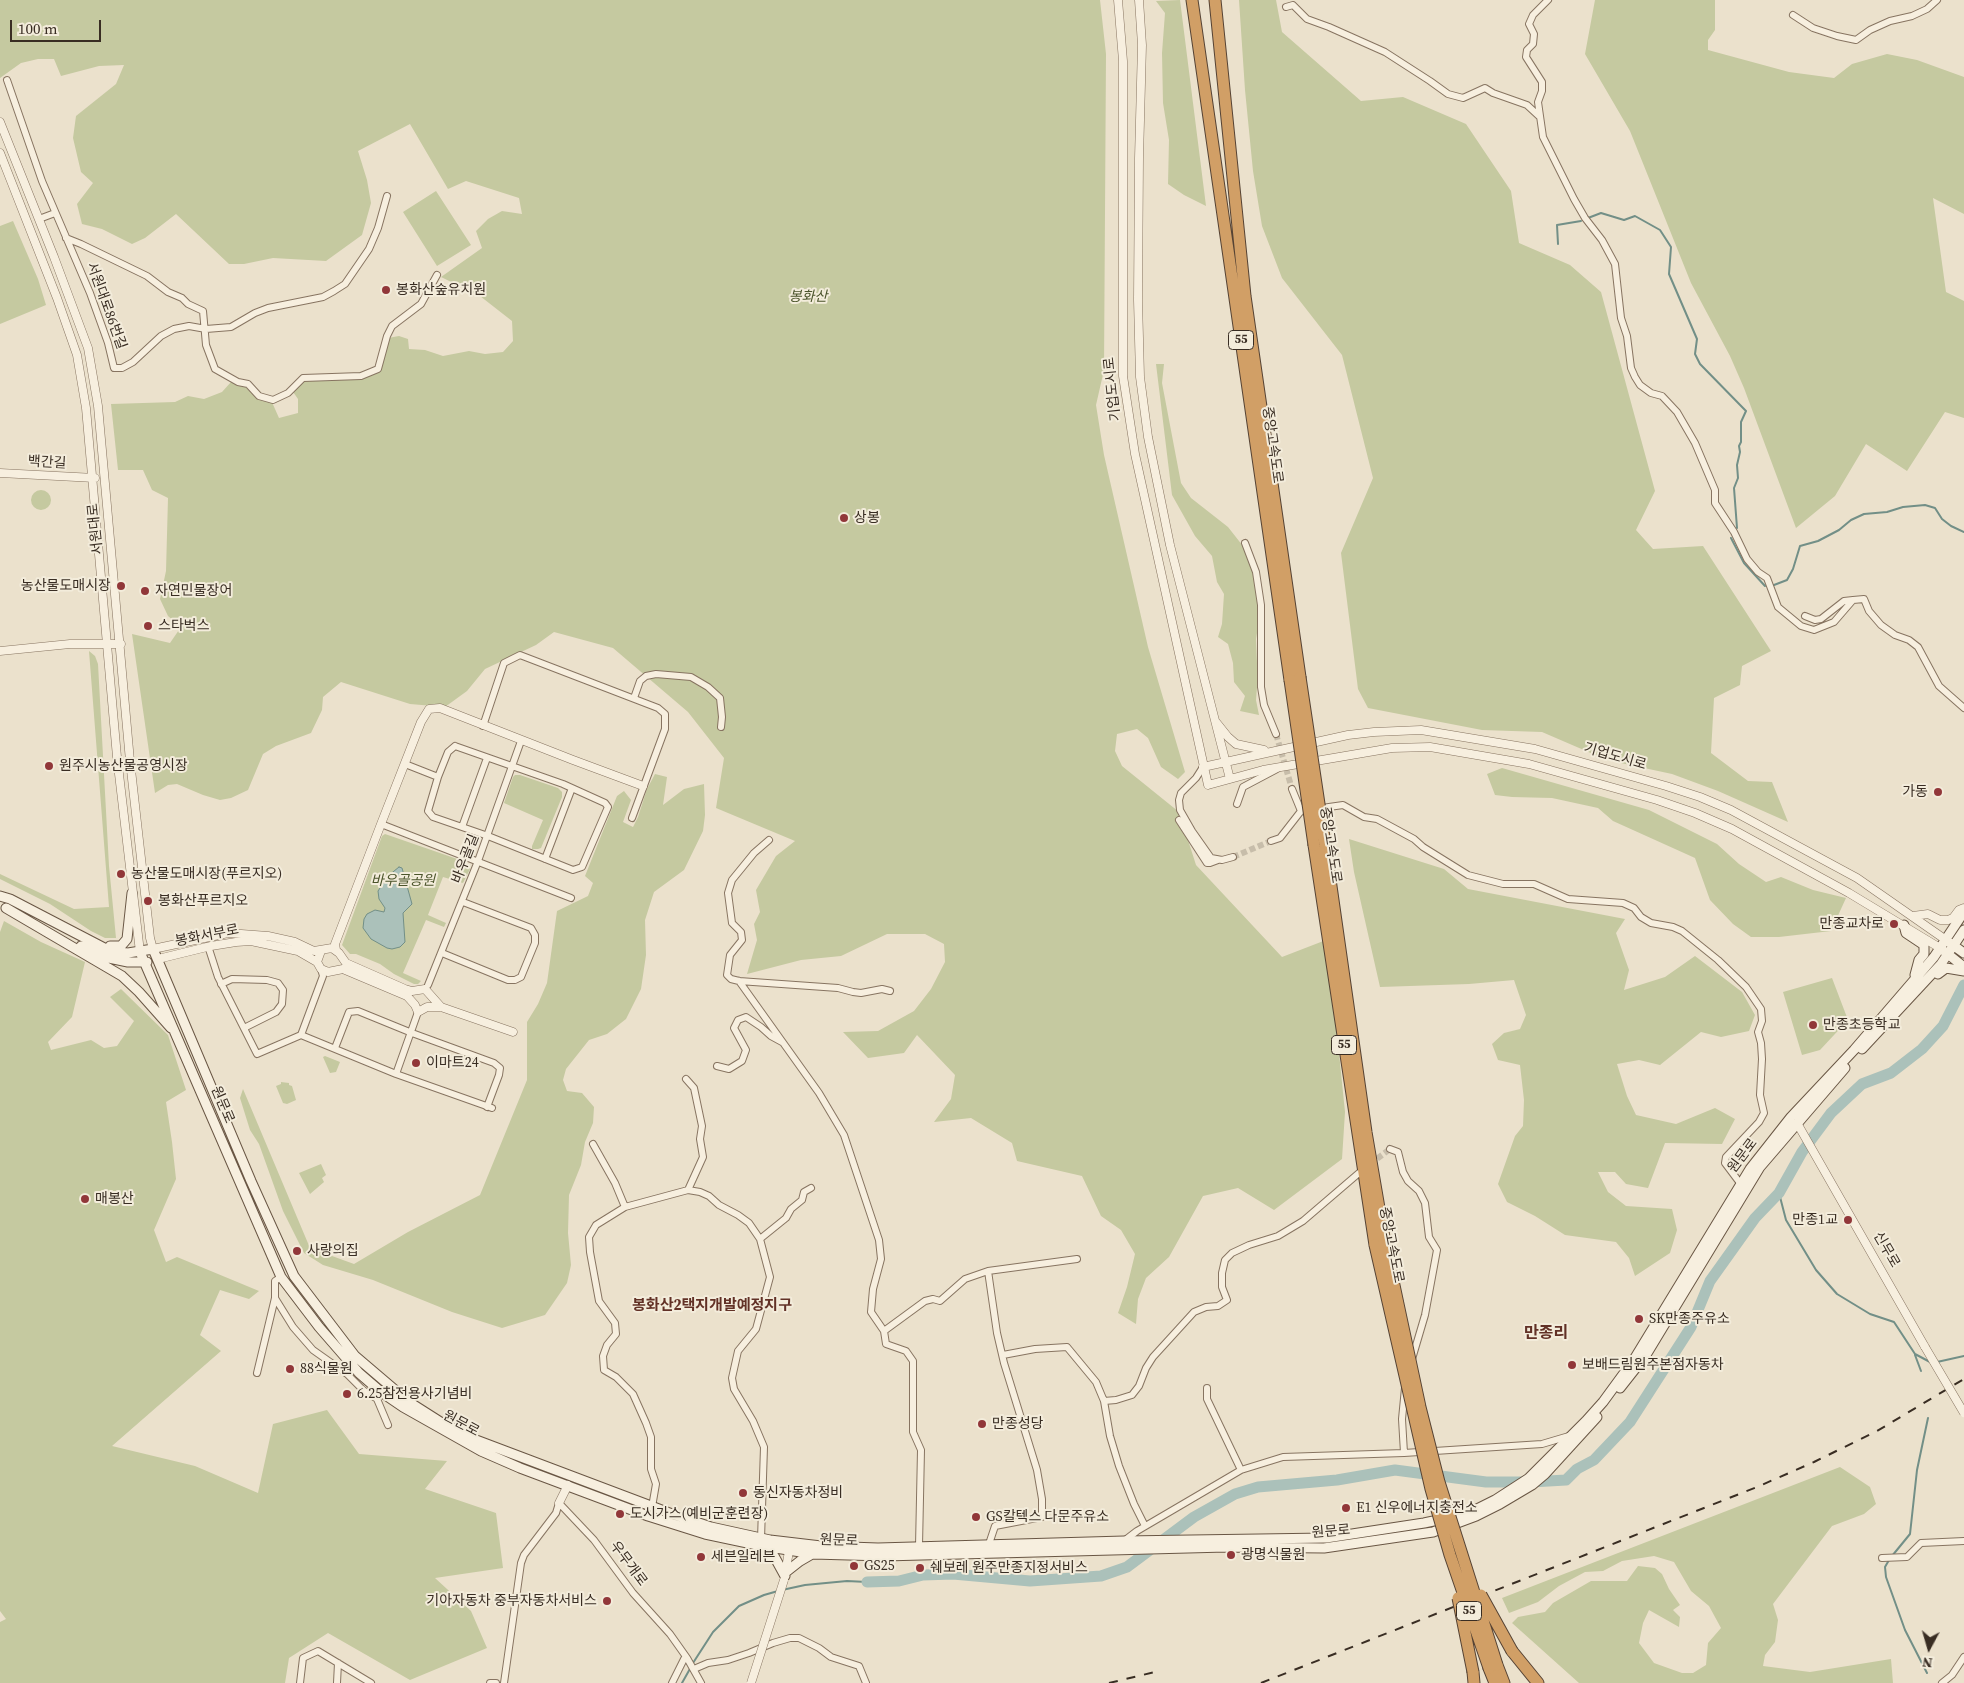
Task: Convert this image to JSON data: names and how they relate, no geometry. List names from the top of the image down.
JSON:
{
  "streets": {
    "highway": ["55", "중앙고속도로"],
    "main road": ["기업도시로", "원문로"],
    "street": [
      "서원대로86번길",
      "백간길",
      "서원대로",
      "바우골길",
      "봉화서부로",
      "신무로",
      "우무개로"
    ]
  },
  "crossings": [
    ["기업도시로", "원문로"],
    ["백간길", "서원대로"],
    ["서원대로", "봉화서부로"],
    ["서원대로", "원문로"],
    ["봉화서부로", "원문로"],
    ["원문로", "신무로"]
  ],
  "districts": ["봉화산2택지개발예정지구", "만종리"],
  "parks": ["봉화산", "바우골공원"],
  "places": [
    "봉화산숲유치원",
    "상봉",
    "농산물도매시장",
    "자연민물장어",
    "스타벅스",
    "원주시농산물공영시장",
    "가동",
    "농산물도매시장(푸르지오)",
    "봉화산푸르지오",
    "만종교차로",
    "만종초등학교",
    "이마트24",
    "매봉산",
    "만종1교",
    "사랑의집",
    "SK만종주유소",
    "보배드림원주본점자동차",
    "88식물원",
    "6.25참전용사기념비",
    "만종성당",
    "동신자동차정비",
    "E1 신우에너지충전소",
    "도시가스(예비군훈련장)",
    "GS칼텍스 다문주유소",
    "광명식물원",
    "세븐일레븐",
    "GS25",
    "쉐보레 원주만종지정서비스",
    "기아자동차 중부자동차서비스"
  ],
  "scale_bar": "100 m",
  "north": "bottom"
}
